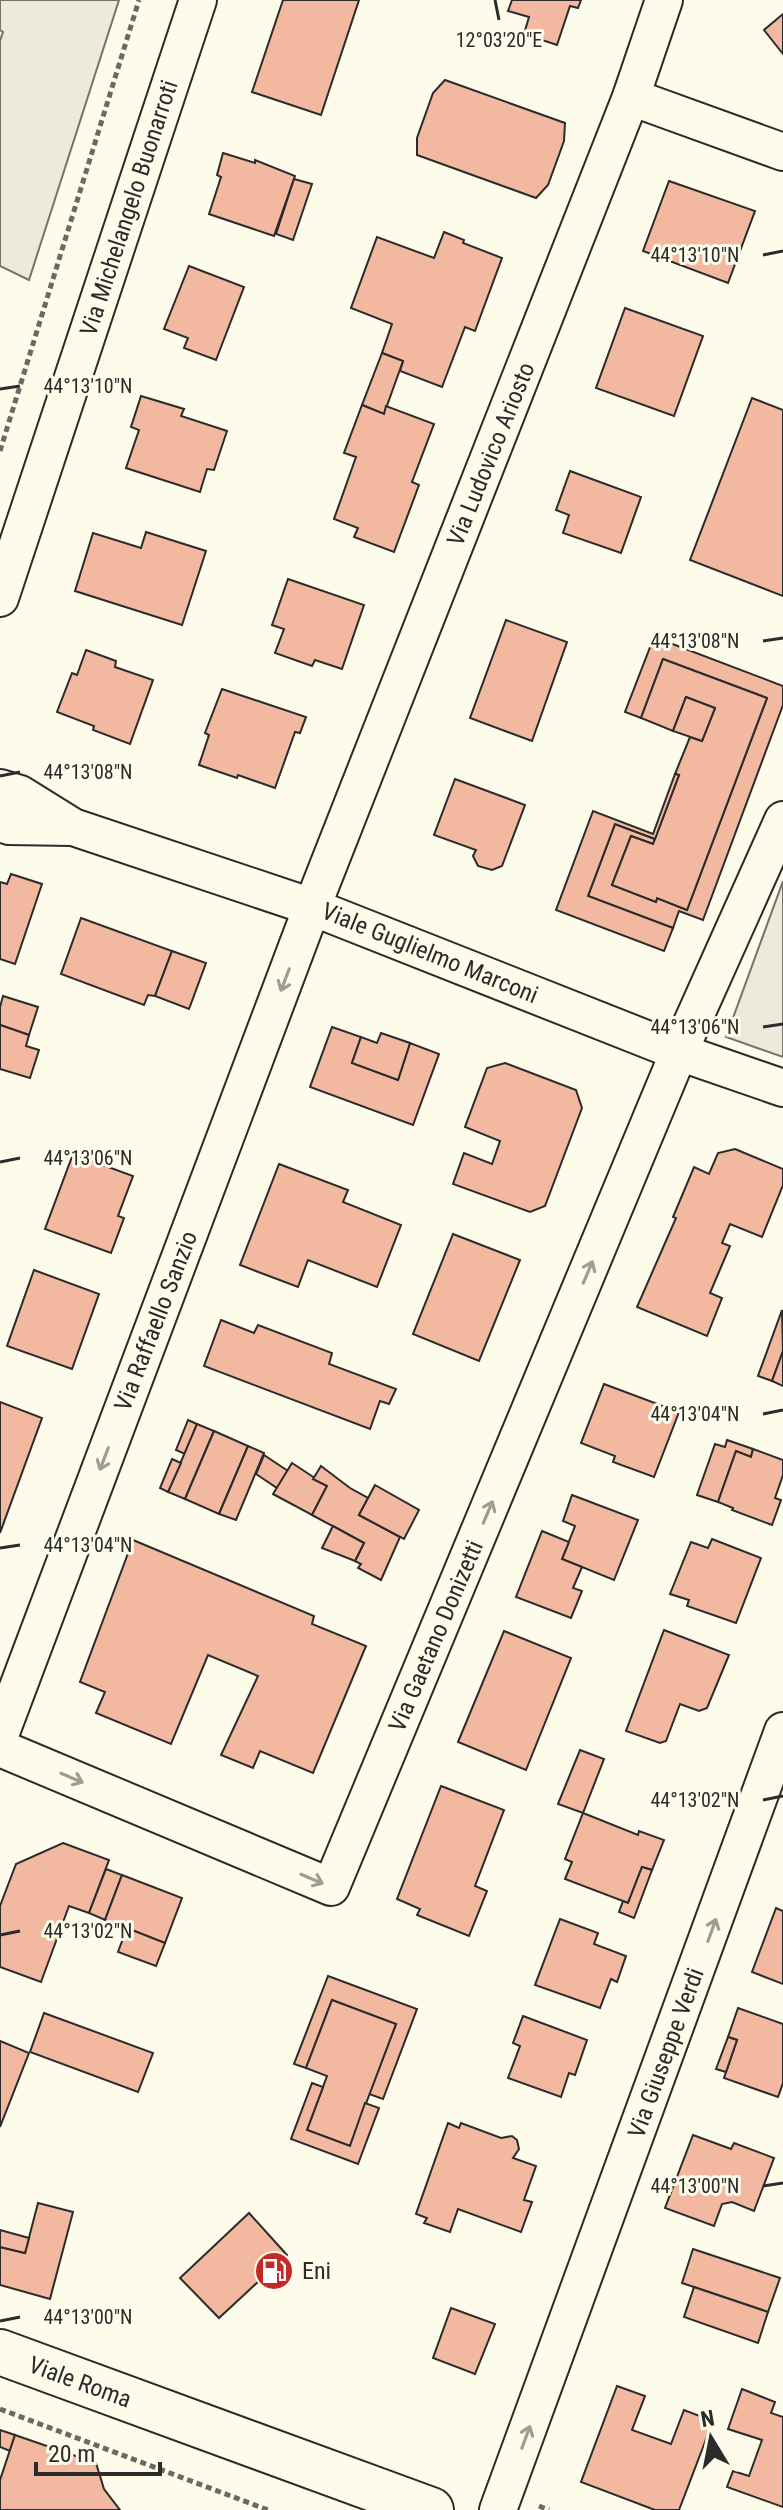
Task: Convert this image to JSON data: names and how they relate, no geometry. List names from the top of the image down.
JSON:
{
  "streets": {
    "main road": ["Viale Roma"],
    "street": [
      "Via Michelangelo Buonarroti",
      "Via Ludovico Ariosto",
      "Viale Guglielmo Marconi",
      "Via Raffaello Sanzio",
      "Via Gaetano Donizetti",
      "Via Giuseppe Verdi"
    ]
  },
  "crossings": [
    ["Via Ludovico Ariosto", "Viale Guglielmo Marconi"],
    ["Via Ludovico Ariosto", "Via Raffaello Sanzio"],
    ["Viale Guglielmo Marconi", "Via Raffaello Sanzio"],
    ["Viale Guglielmo Marconi", "Via Gaetano Donizetti"]
  ],
  "one_way": ["Via Raffaello Sanzio", "Via Giuseppe Verdi"],
  "places": {
    "fuel station": ["Eni"]
  },
  "scale_bar": "20 m",
  "north": "top",
  "coordinates": [
    "12°03'20\"E",
    "44°13'10\"N",
    "44°13'08\"N",
    "44°13'06\"N",
    "44°13'04\"N",
    "44°13'02\"N",
    "44°13'00\"N"
  ]
}
